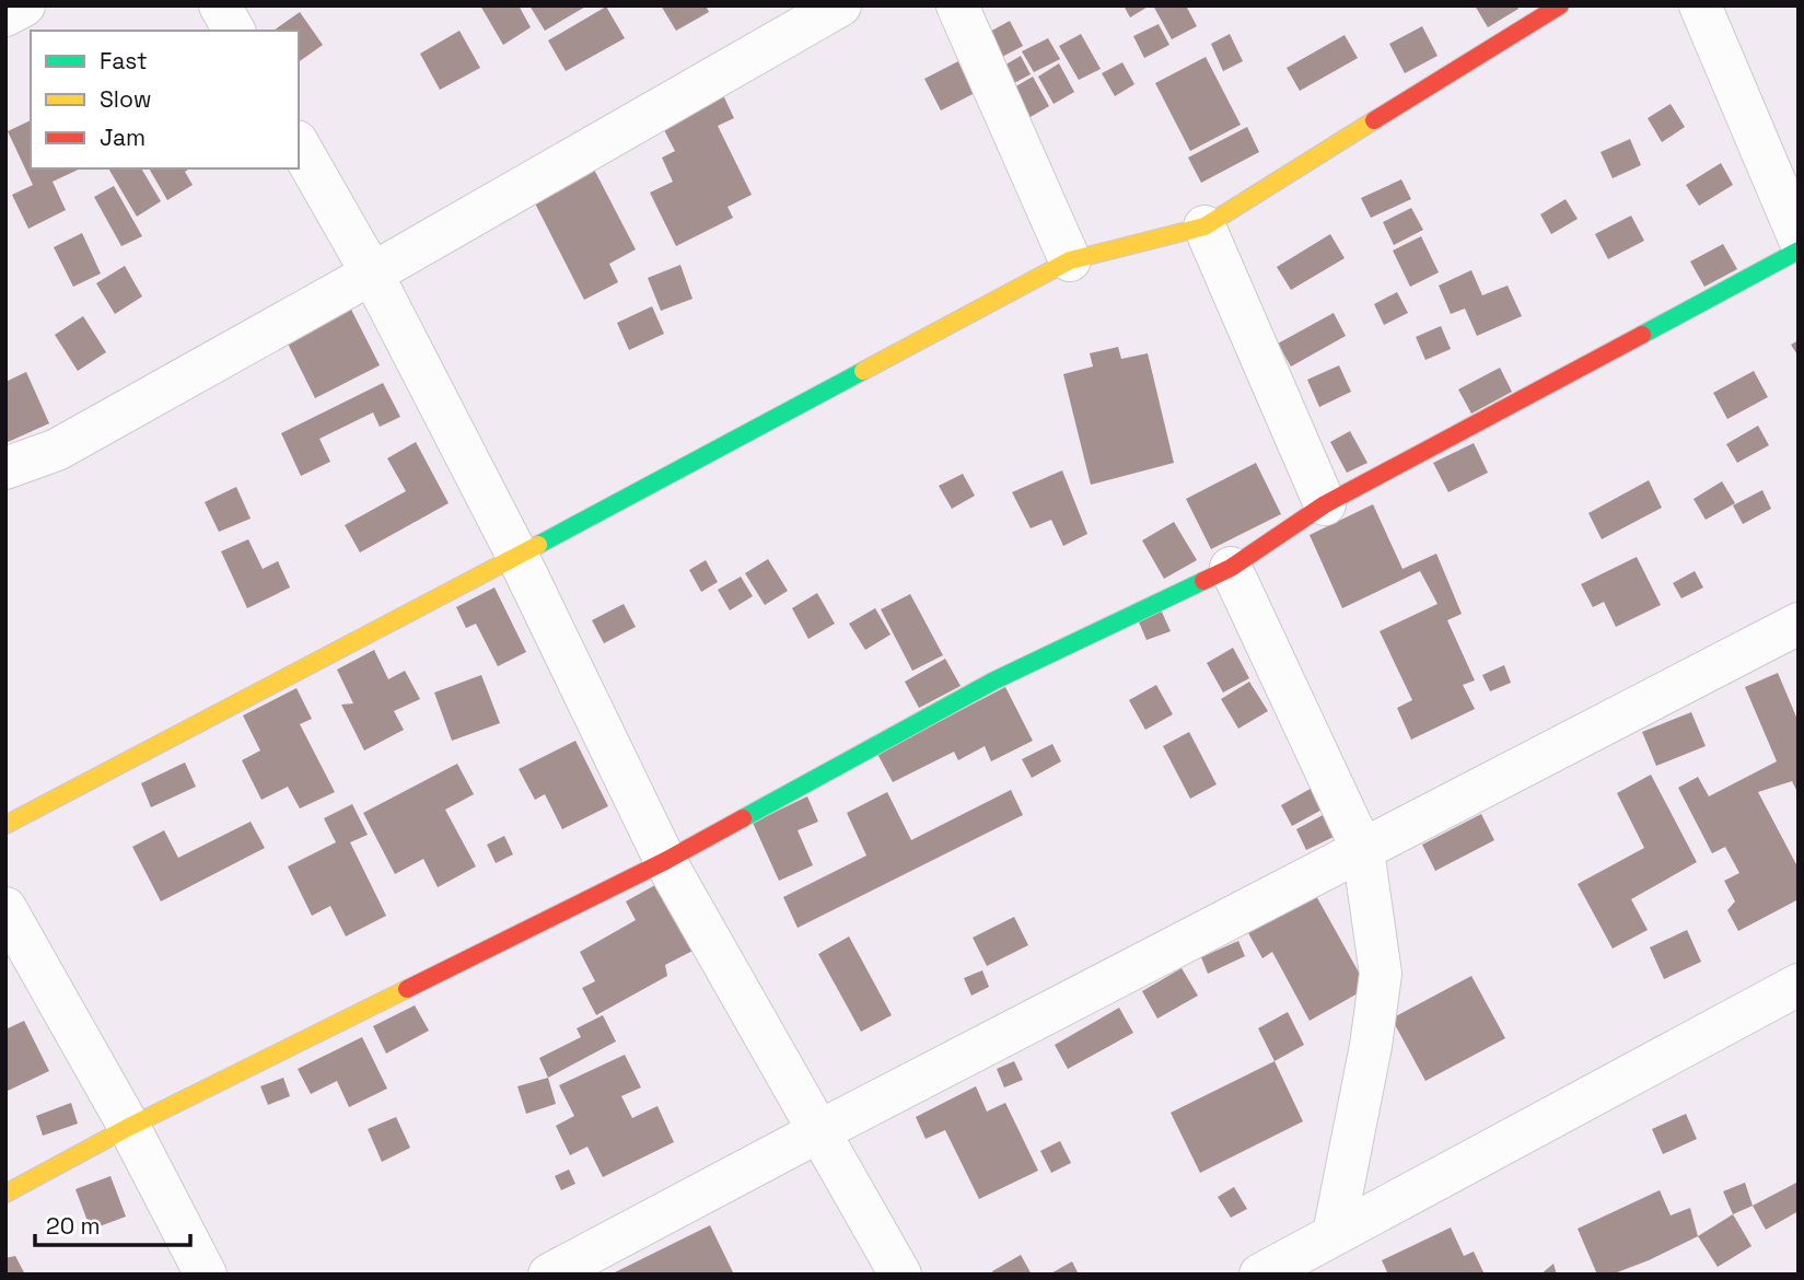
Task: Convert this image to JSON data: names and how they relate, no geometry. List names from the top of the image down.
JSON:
{
  "legend": ["Fast", "Slow", "Jam"],
  "scale_bar": "20 m"
}
